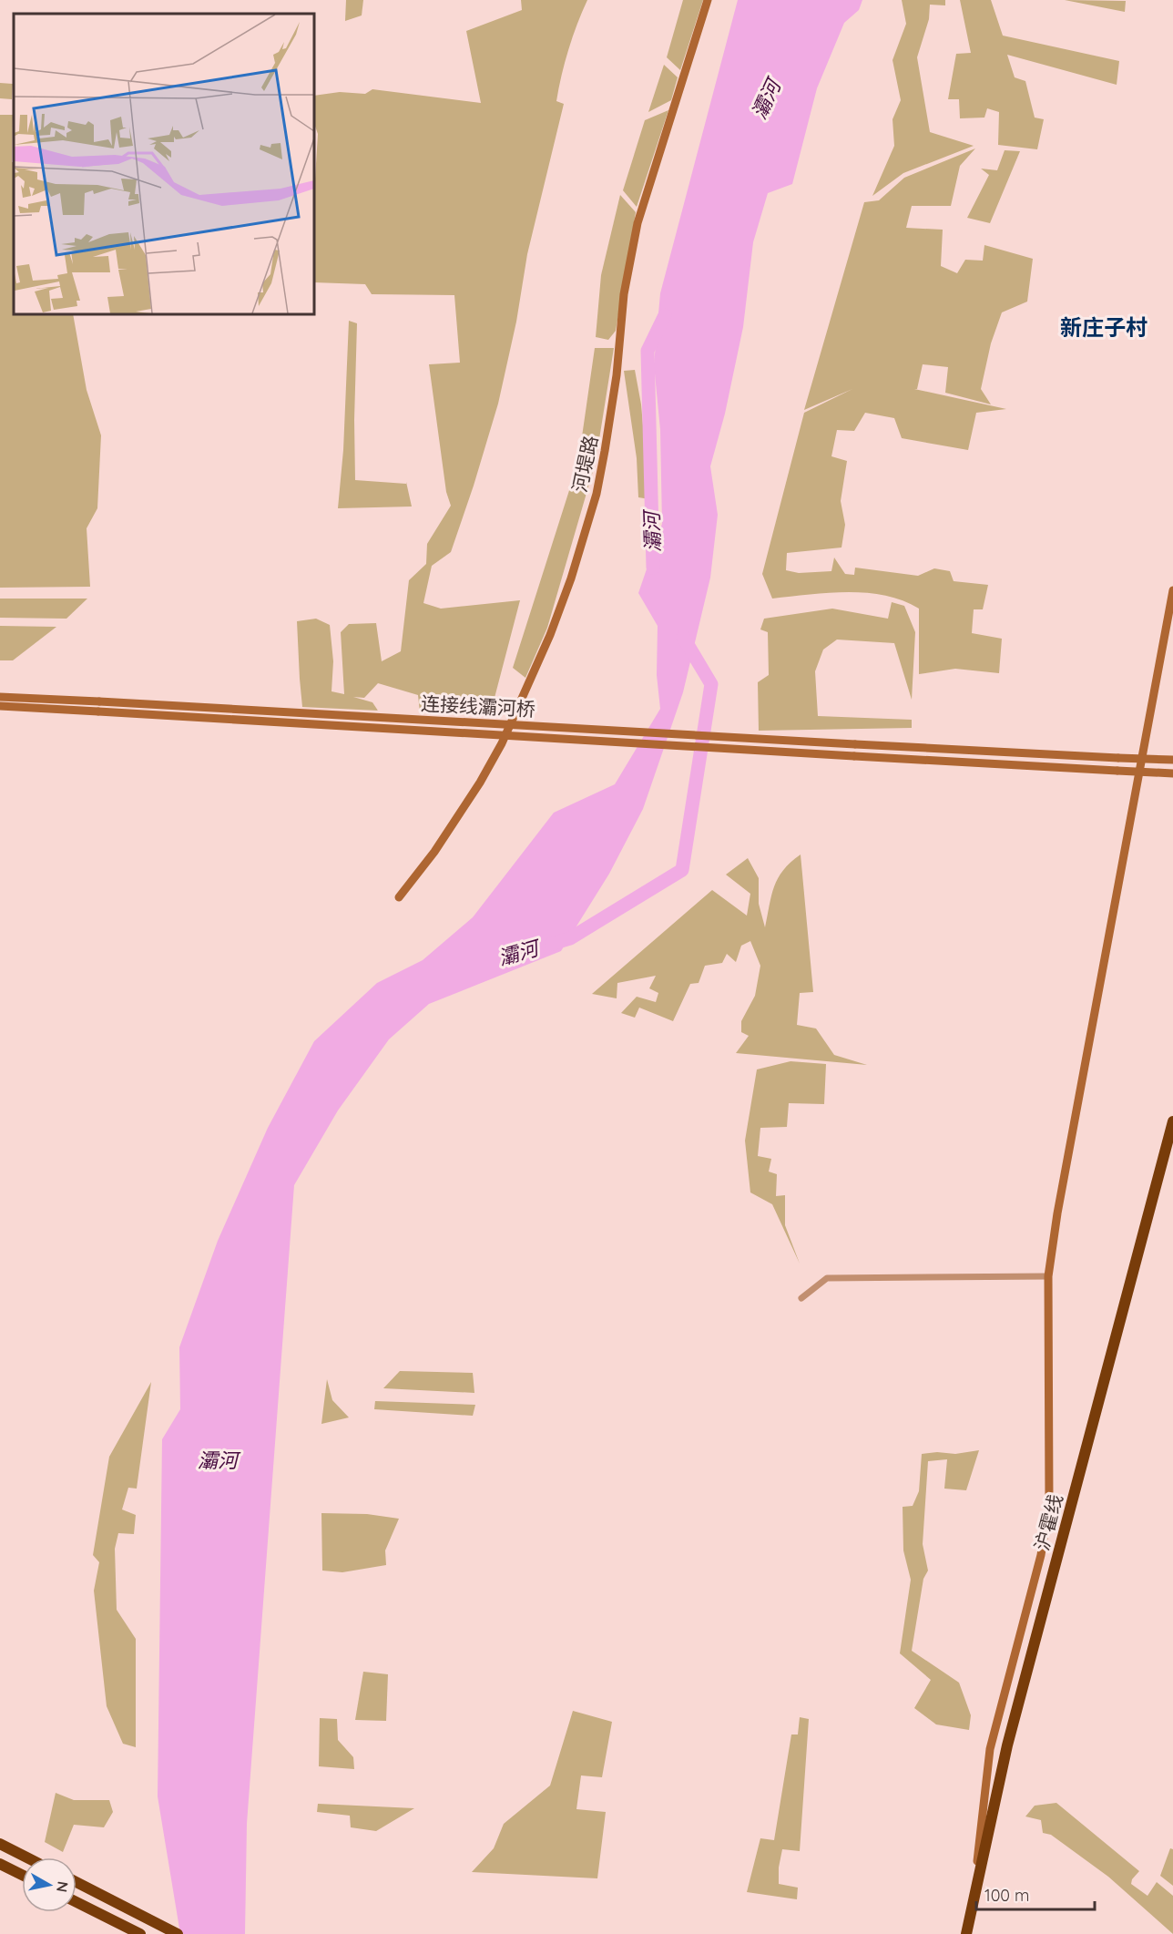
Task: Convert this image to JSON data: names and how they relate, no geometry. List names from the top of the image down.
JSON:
{
  "streets": {
    "highway": ["沪霍线"],
    "main road": ["河堤路", "连接线灞河桥"]
  },
  "districts": ["新庄子村"],
  "water": ["灞河"],
  "scale_bar": "100 m",
  "north": "right"
}
